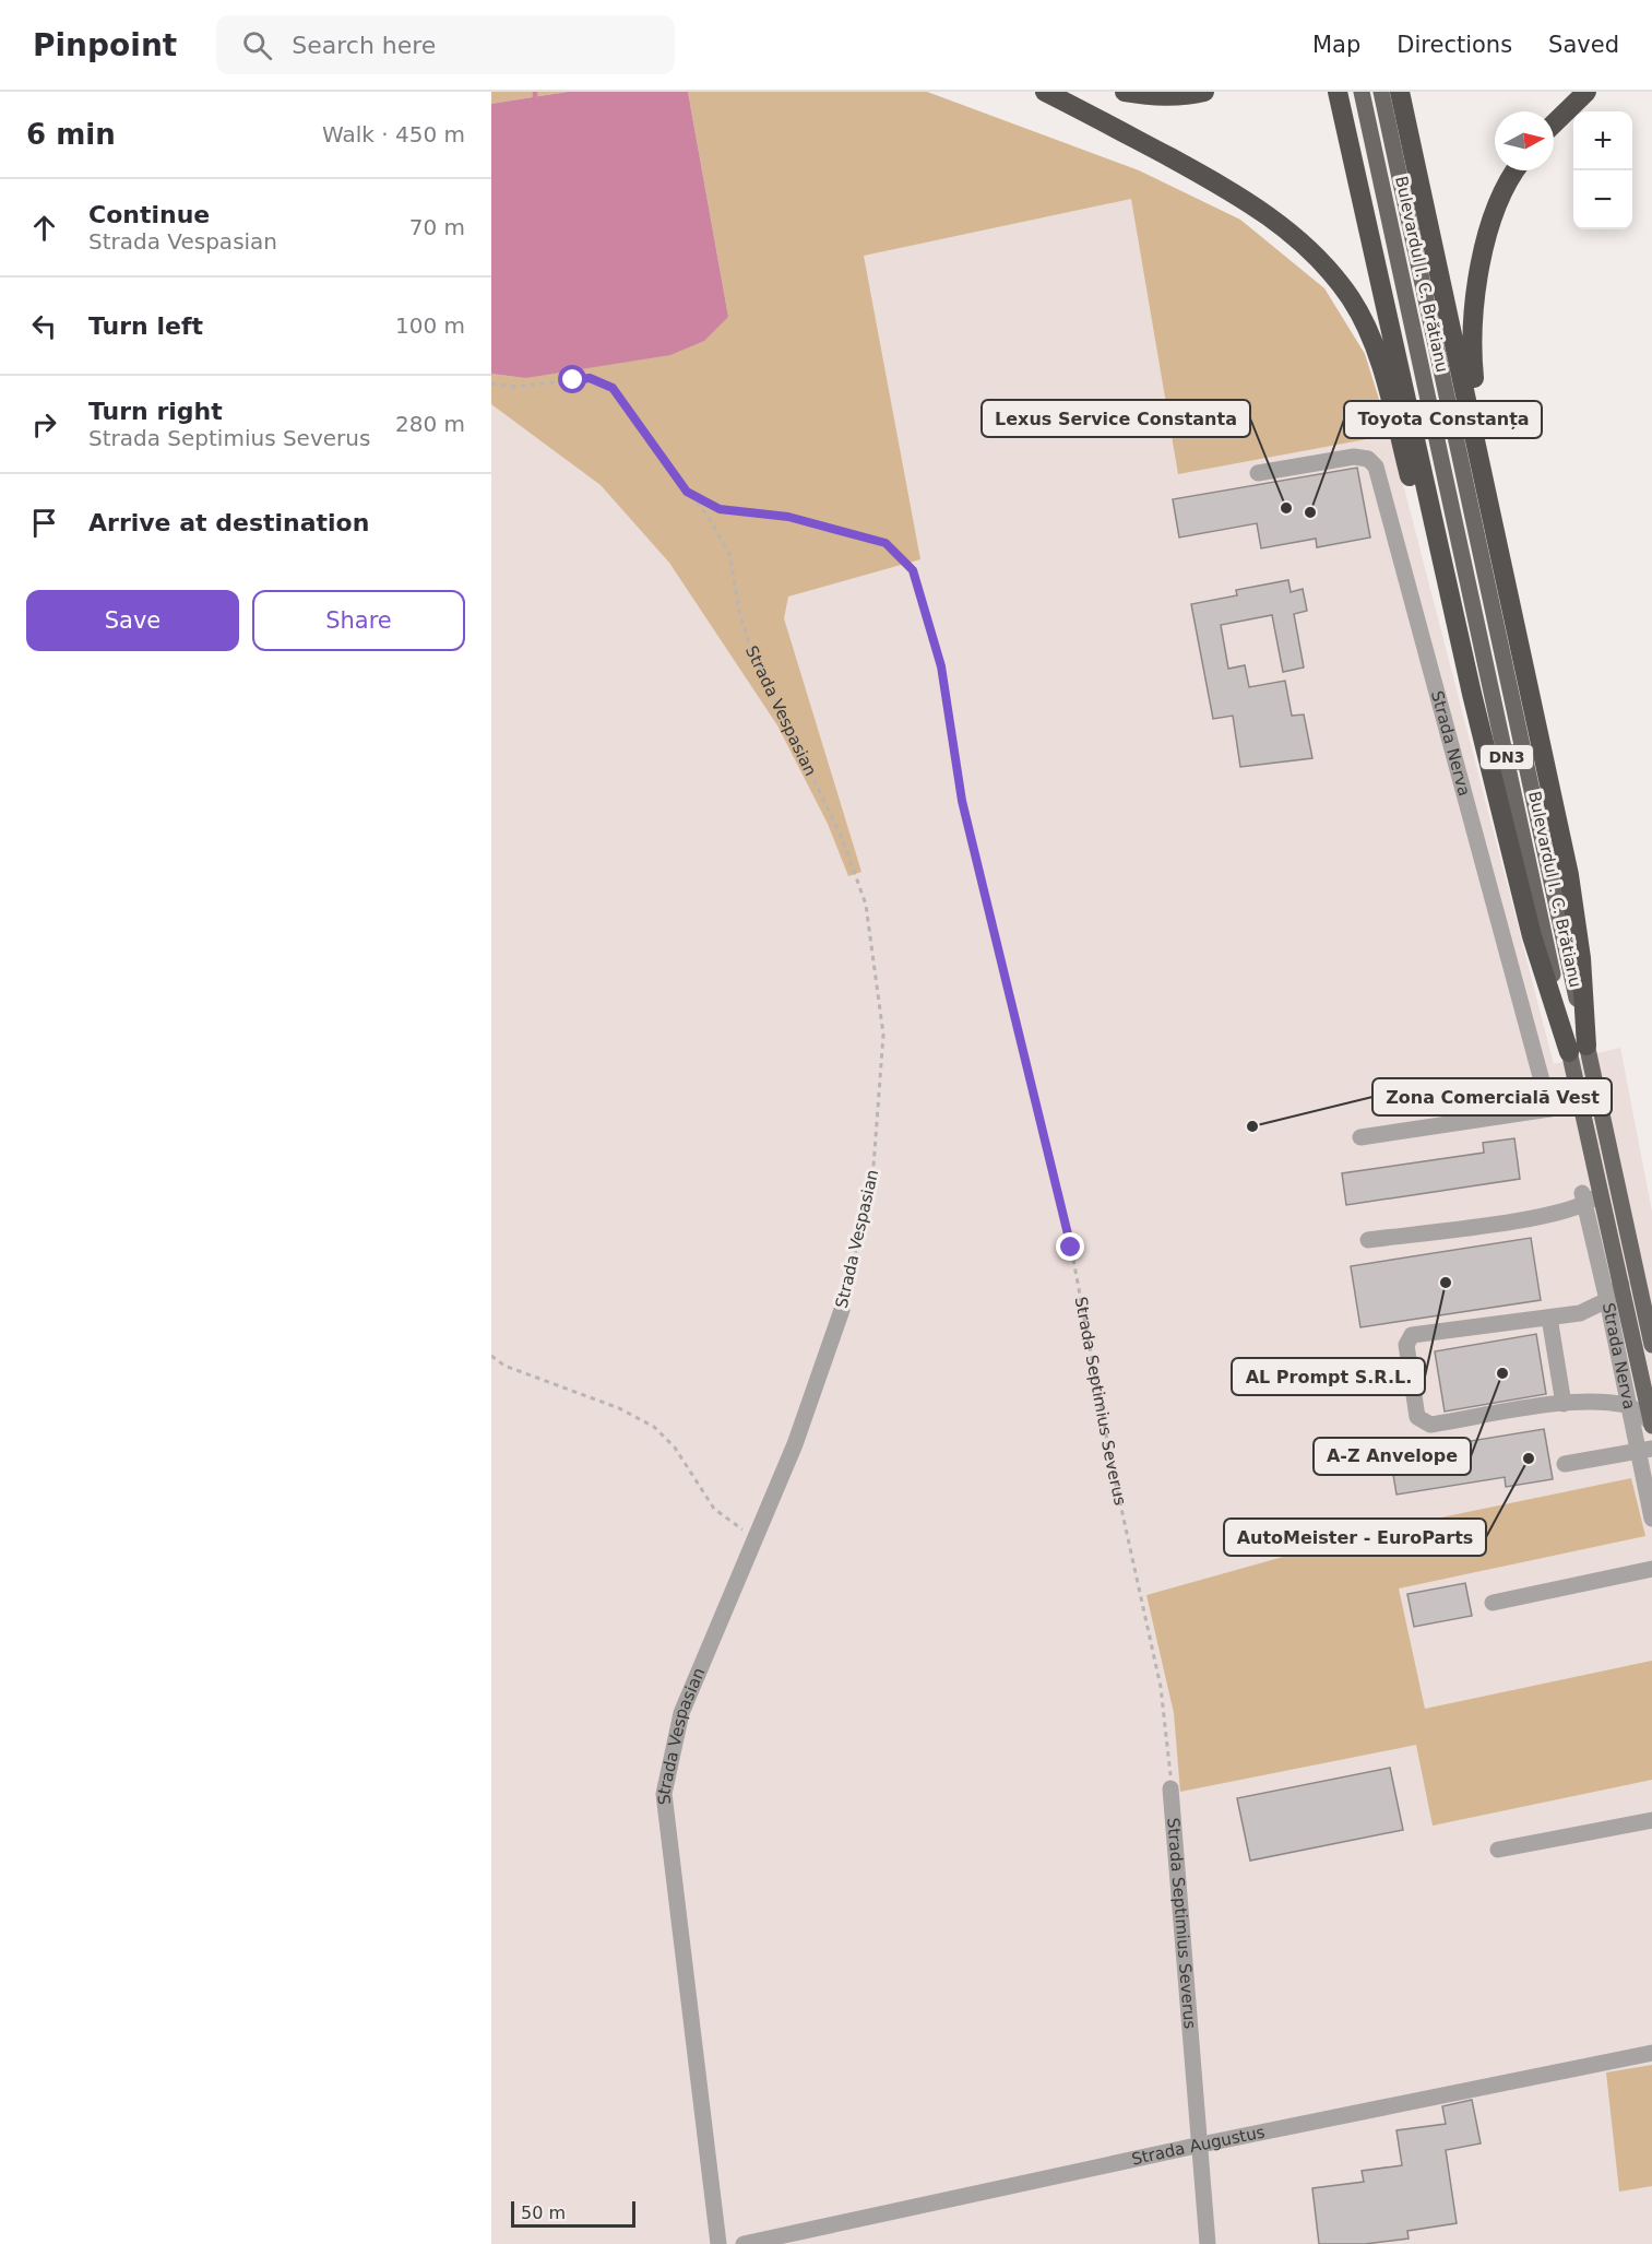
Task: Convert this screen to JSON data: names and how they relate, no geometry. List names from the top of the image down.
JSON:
{
  "streets": {
    "main road": ["Bulevardul I. C. Brătianu", "DN3"],
    "lane": [
      "Strada Vespasian",
      "Strada Nerva",
      "Strada Septimius Severus",
      "Strada Augustus"
    ]
  },
  "crossings": [
    ["Strada Vespasian", "Strada Septimius Severus"],
    ["Strada Septimius Severus", "Strada Augustus"]
  ],
  "places": [
    "Lexus Service Constanta",
    "Toyota Constanța",
    "Zona Comercială Vest",
    "AL Prompt S.R.L.",
    "A-Z Anvelope",
    "AutoMeister - EuroParts"
  ],
  "scale_bar": "50 m",
  "north": "right",
  "page": {
    "header": "Pinpoint",
    "search": "Search here",
    "nav": ["Map", "Directions", "Saved"],
    "heading": ["6 min", "Walk · 450 m"],
    "map_buttons": ["+", "−"],
    "list": [
      ["Continue", "Strada Vespasian", "70 m"],
      ["Turn left", "100 m"],
      ["Turn right", "Strada Septimius Severus", "280 m"],
      "Arrive at destination"
    ],
    "buttons": ["Save", "Share"],
    "scale": "50 m"
  }
}
